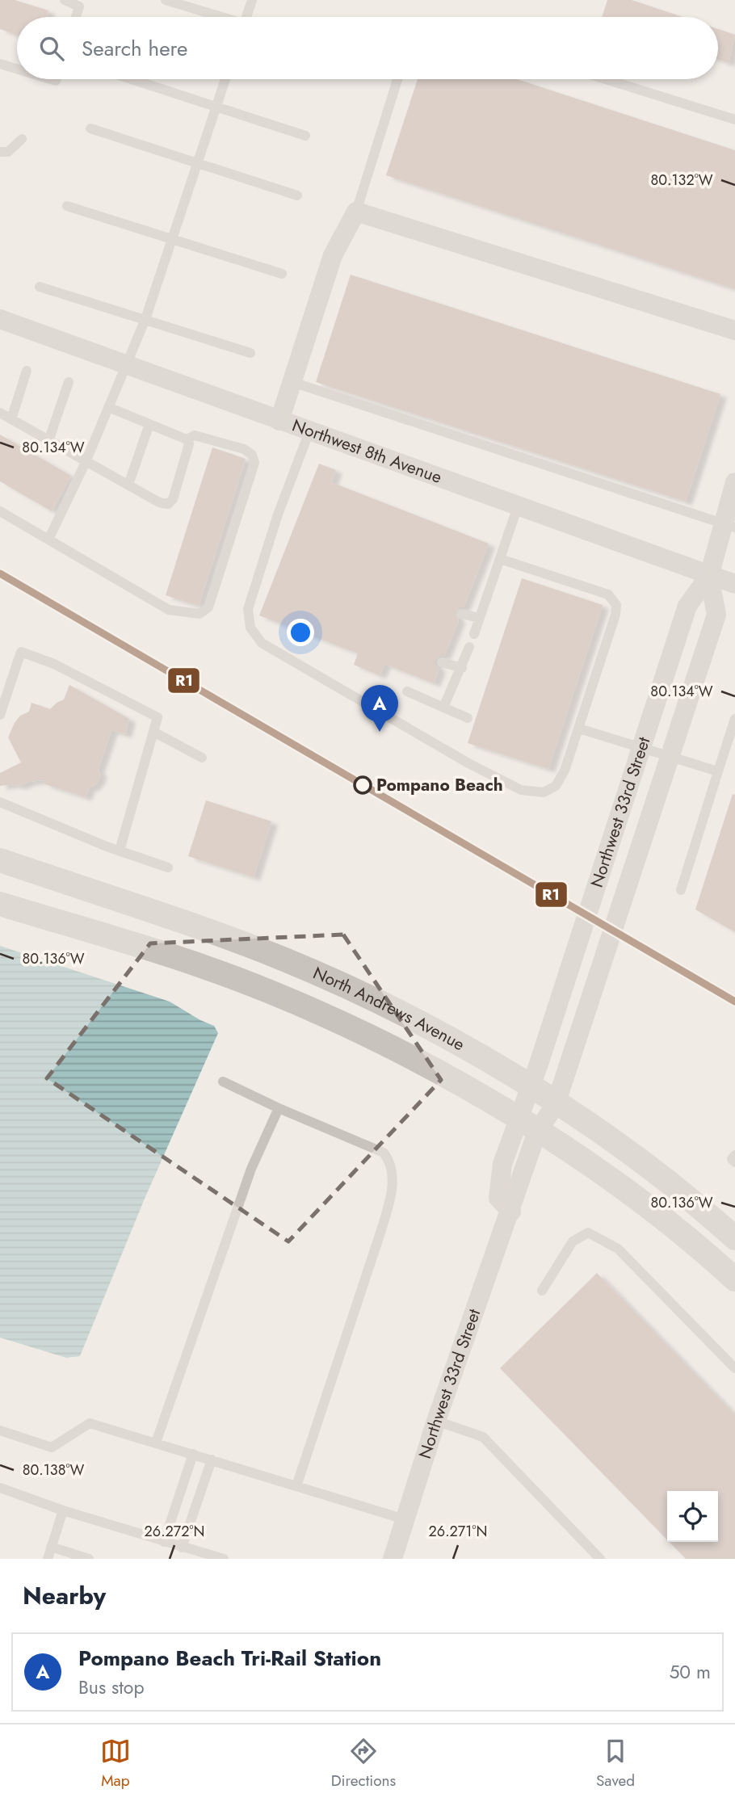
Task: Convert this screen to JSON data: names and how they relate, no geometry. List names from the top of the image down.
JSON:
{
  "streets": {
    "street": ["Northwest 8th Avenue", "Northwest 33rd Street", "North Andrews Avenue"]
  },
  "crossings": [
    ["Northwest 8th Avenue", "Northwest 33rd Street"],
    ["Northwest 33rd Street", "North Andrews Avenue"]
  ],
  "places": ["Pompano Beach"],
  "lines": ["transit line R1"],
  "page": {
    "search": "Search here",
    "pins": "A",
    "heading": "Nearby",
    "list": [
      {
        "mark": "A",
        "name": "Pompano Beach Tri-Rail Station",
        "note": "Bus stop",
        "value": "50 m"
      }
    ],
    "nav": ["Map", "Directions", "Saved"]
  },
  "coordinates": [
    "80.132°W",
    "80.134°W",
    "80.136°W",
    "80.138°W",
    "26.272°N",
    "26.271°N"
  ]
}
